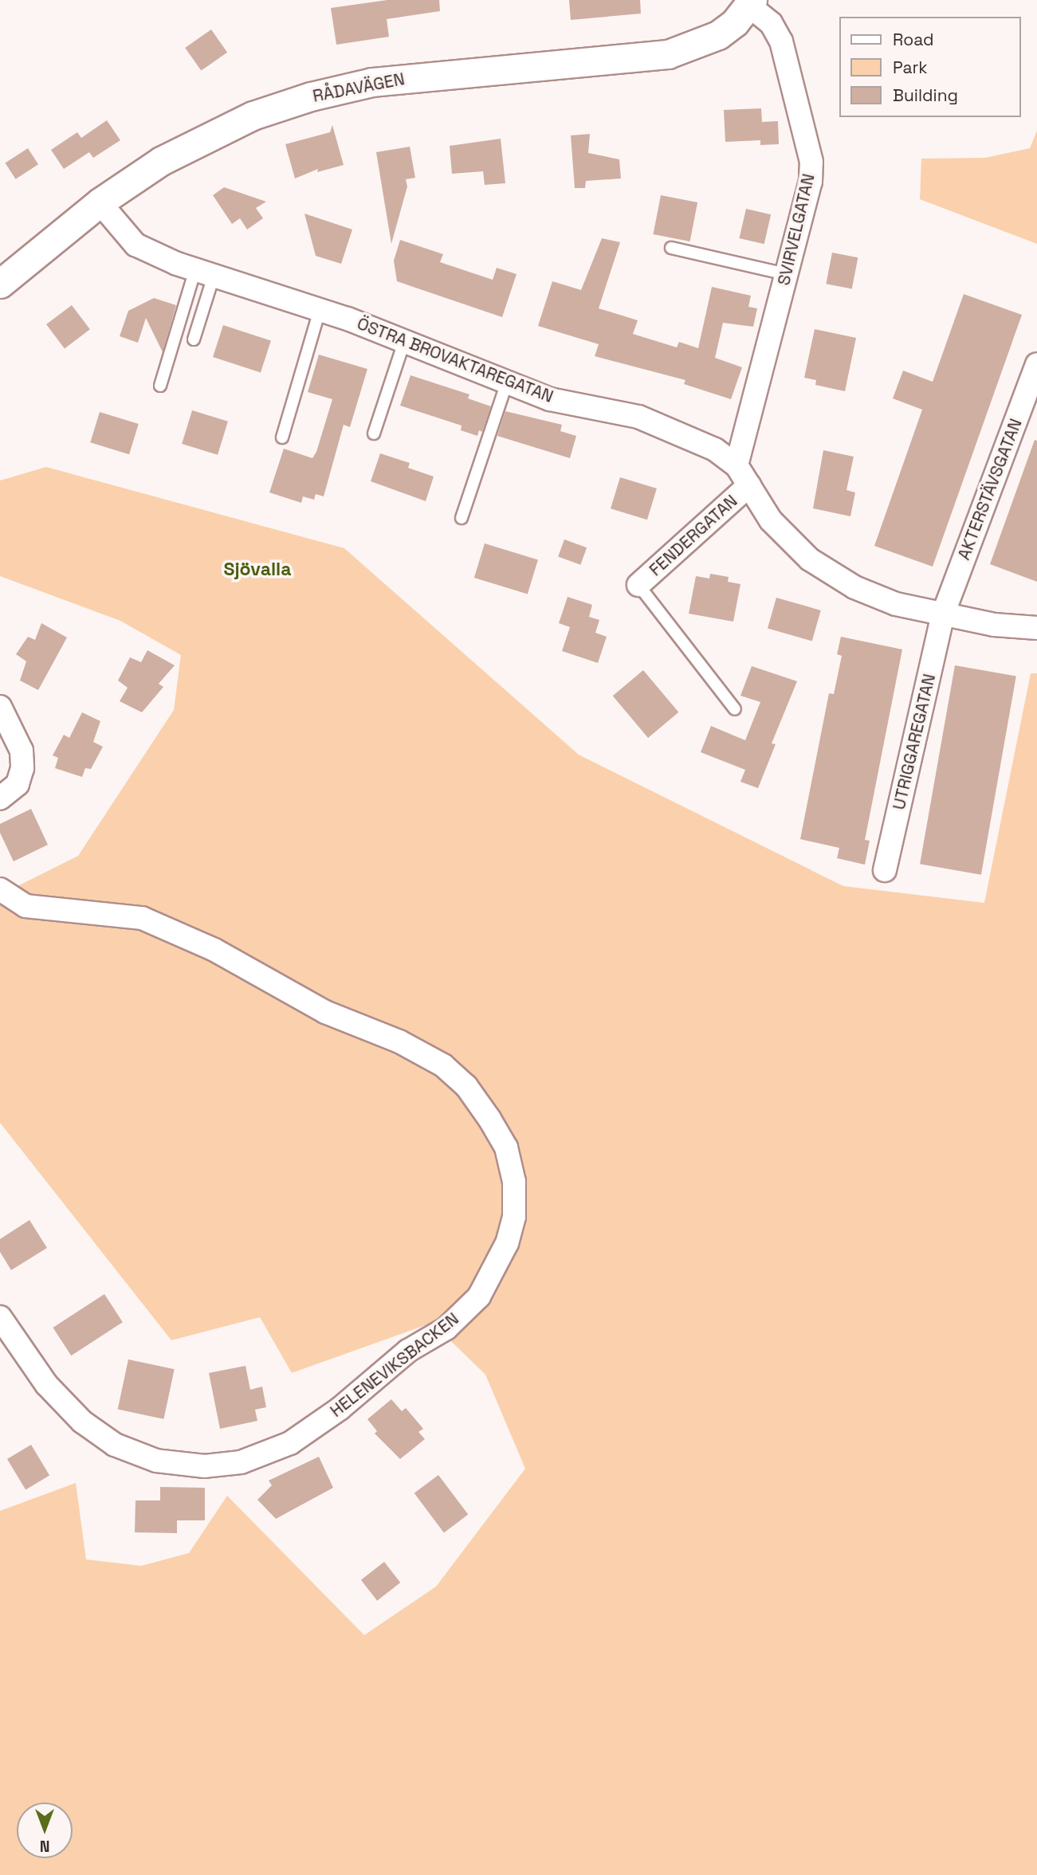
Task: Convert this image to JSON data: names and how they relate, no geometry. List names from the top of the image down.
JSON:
{
  "streets": {
    "street": [
      "RÅDAVÄGEN",
      "SVIRVELGATAN",
      "ÖSTRA BROVAKTAREGATAN",
      "AKTERSTÄVSGATAN",
      "FENDERGATAN",
      "UTRIGGAREGATAN",
      "HELENEVIKSBACKEN"
    ]
  },
  "crossings": [
    ["RÅDAVÄGEN", "SVIRVELGATAN"],
    ["RÅDAVÄGEN", "ÖSTRA BROVAKTAREGATAN"],
    ["SVIRVELGATAN", "ÖSTRA BROVAKTAREGATAN"],
    ["ÖSTRA BROVAKTAREGATAN", "AKTERSTÄVSGATAN"],
    ["ÖSTRA BROVAKTAREGATAN", "FENDERGATAN"],
    ["ÖSTRA BROVAKTAREGATAN", "UTRIGGAREGATAN"],
    ["AKTERSTÄVSGATAN", "UTRIGGAREGATAN"]
  ],
  "districts": ["Sjövalla"],
  "legend": ["Road", "Park", "Building"],
  "north": "bottom"
}
